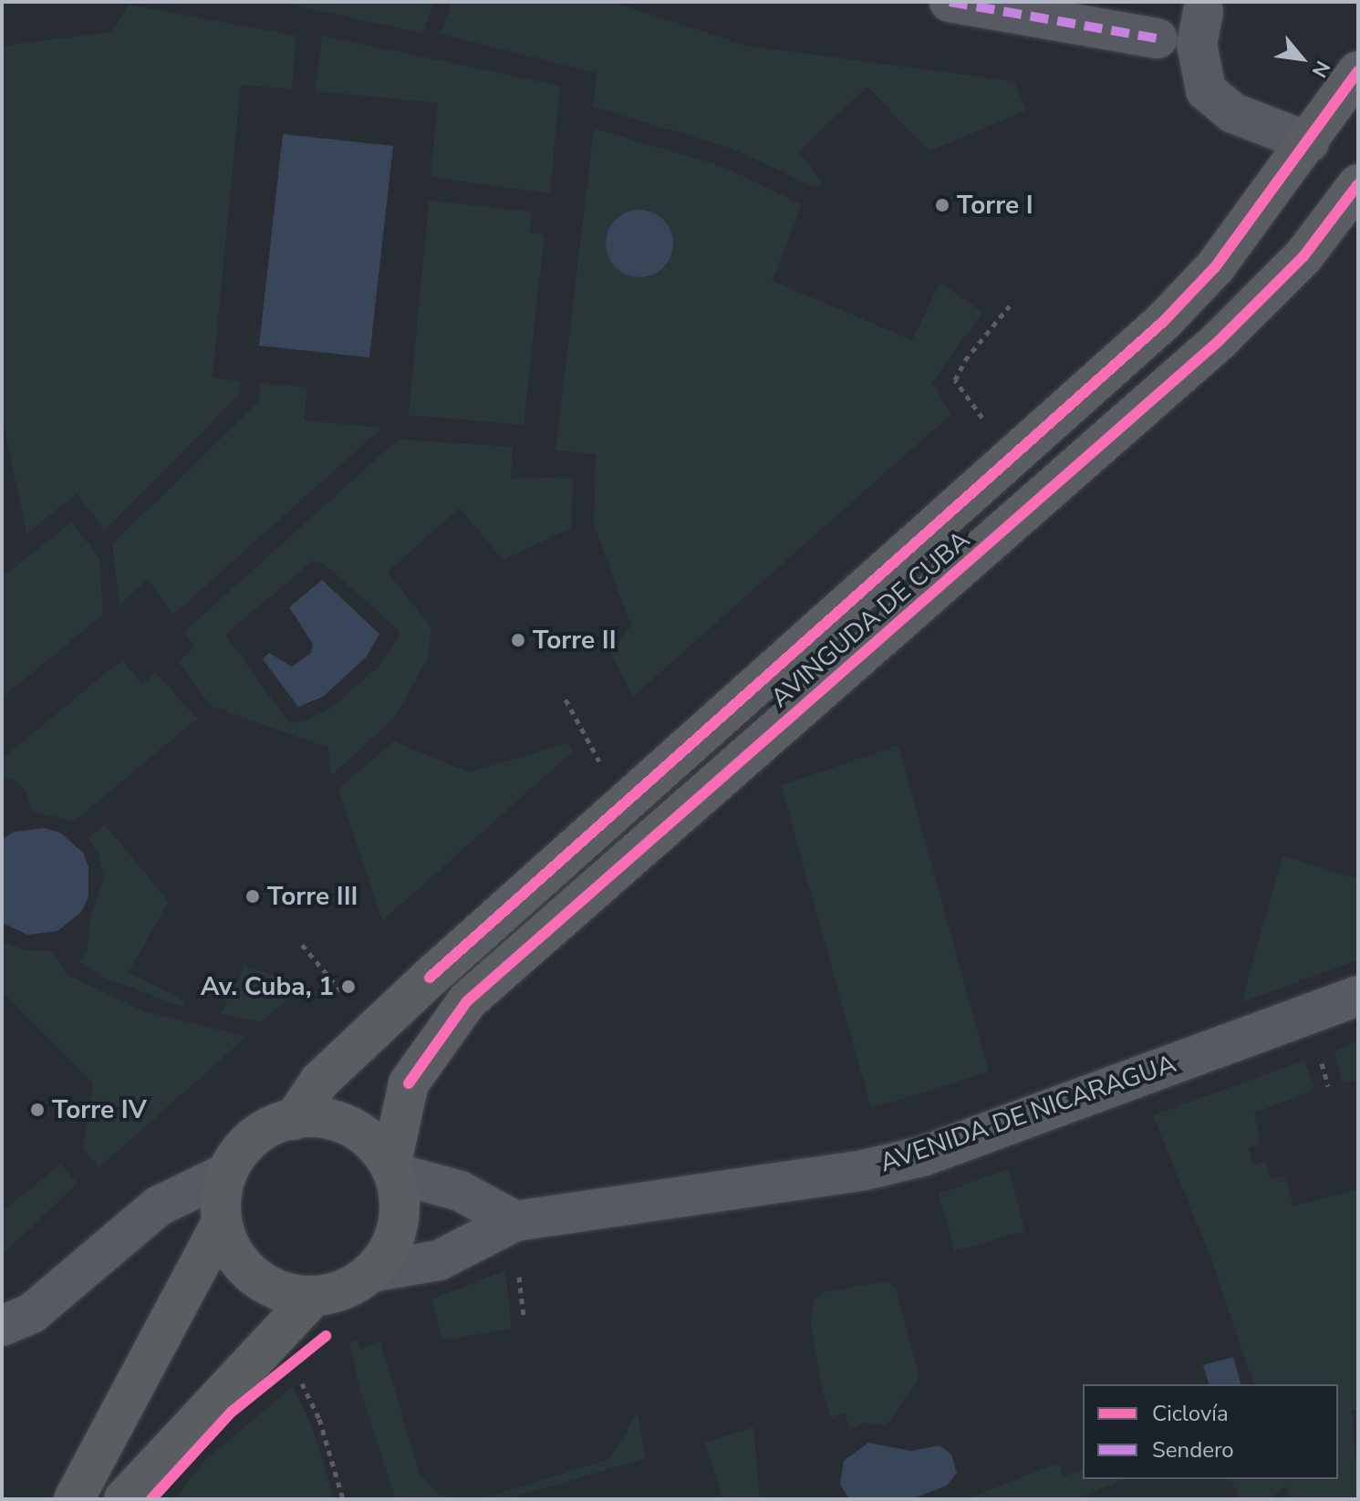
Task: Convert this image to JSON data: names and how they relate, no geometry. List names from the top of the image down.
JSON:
{
  "streets": {
    "main road": ["AVINGUDA DE CUBA"],
    "street": ["AVENIDA DE NICARAGUA"]
  },
  "crossings": [
    ["AVINGUDA DE CUBA", "AVENIDA DE NICARAGUA"]
  ],
  "places": [
    "Torre I",
    "Torre II",
    "Torre III",
    "Av. Cuba, 1",
    "Torre IV"
  ],
  "legend": ["Ciclovía", "Sendero"],
  "north": "bottom right"
}
